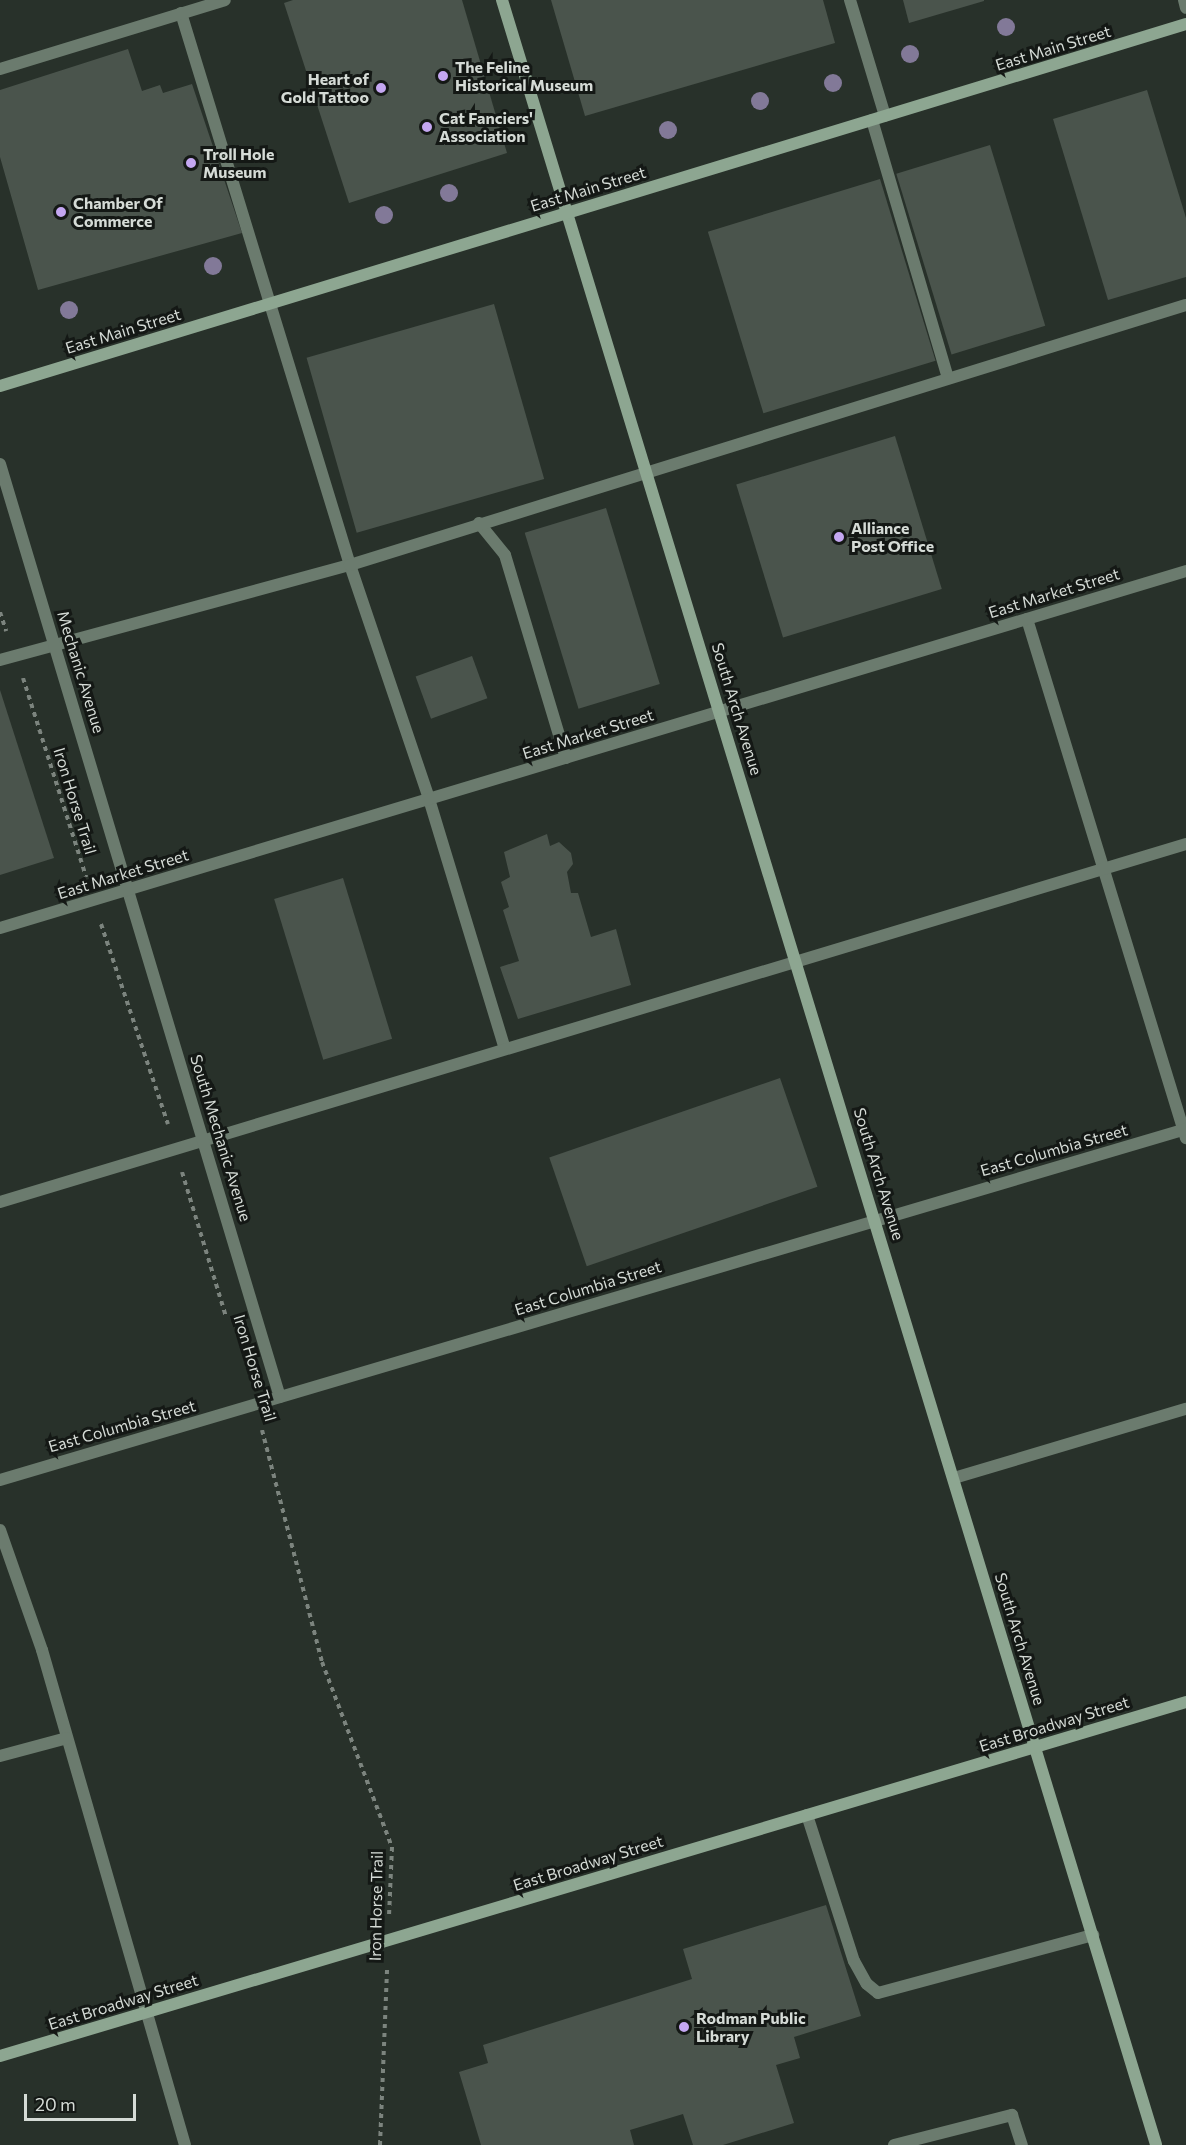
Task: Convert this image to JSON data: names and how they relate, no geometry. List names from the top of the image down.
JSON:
{
  "streets": {
    "street": [
      "East Main Street",
      "East Market Street",
      "Mechanic Avenue",
      "South Arch Avenue",
      "South Mechanic Avenue",
      "East Columbia Street",
      "East Broadway Street"
    ],
    "path": ["Iron Horse Trail"]
  },
  "crossings": [
    ["East Main Street", "South Arch Avenue"],
    ["East Market Street", "Mechanic Avenue"],
    ["East Market Street", "South Arch Avenue"],
    ["East Market Street", "Iron Horse Trail"],
    ["East Market Street", "South Mechanic Avenue"],
    ["Mechanic Avenue", "South Mechanic Avenue"],
    ["South Arch Avenue", "East Columbia Street"],
    ["South Arch Avenue", "East Broadway Street"],
    ["Iron Horse Trail", "East Columbia Street"],
    ["South Mechanic Avenue", "East Columbia Street"]
  ],
  "places": [
    "The Feline Historical Museum",
    "Heart of Gold Tattoo",
    "Cat Fanciers' Association",
    "Troll Hole Museum",
    "Chamber Of Commerce",
    "Alliance Post Office",
    "Rodman Public Library"
  ],
  "scale_bar": "20 m"
}
